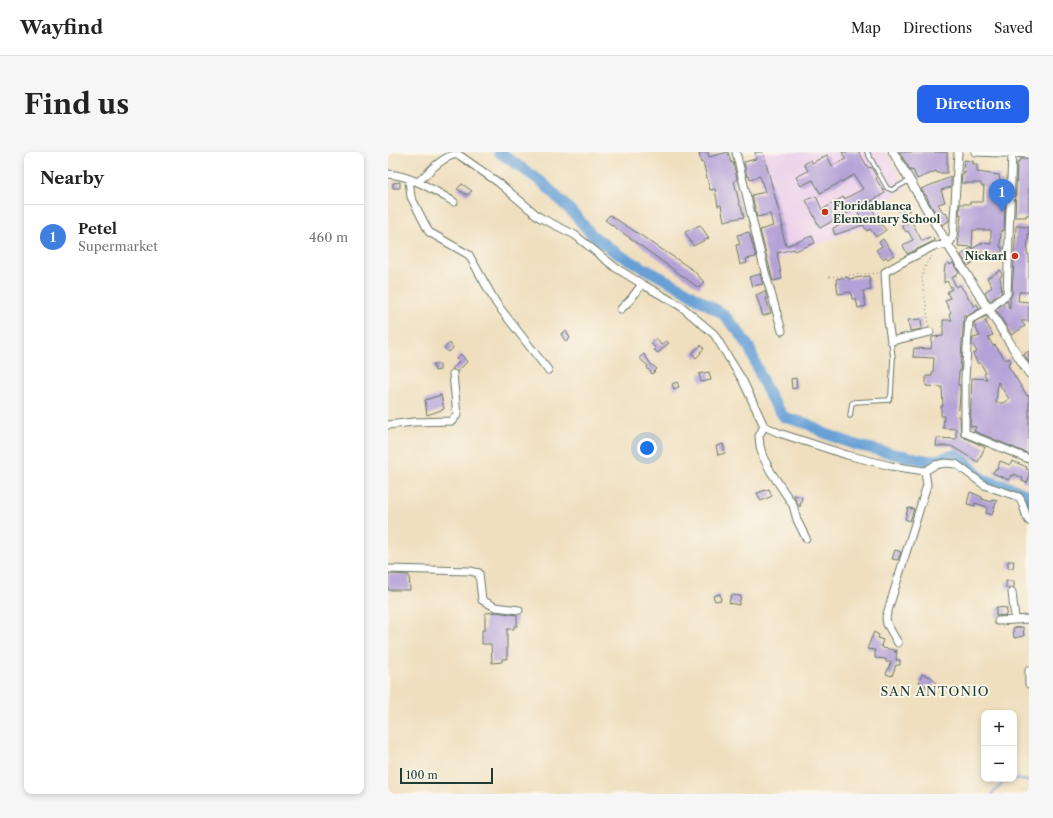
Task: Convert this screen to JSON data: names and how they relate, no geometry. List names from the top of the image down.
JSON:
{
  "districts": ["SAN ANTONIO"],
  "places": ["Floridablanca Elementary School", "Nickarl"],
  "scale_bar": "100 m",
  "page": {
    "header": "Wayfind",
    "nav": ["Map", "Directions", "Saved"],
    "buttons": "Directions",
    "title": "Find us",
    "heading": "Nearby",
    "pins": "1",
    "list": [
      {
        "mark": "1",
        "name": "Petel",
        "note": "Supermarket",
        "value": "460 m"
      }
    ],
    "map_buttons": ["+", "−"],
    "scale": "100 m"
  }
}
